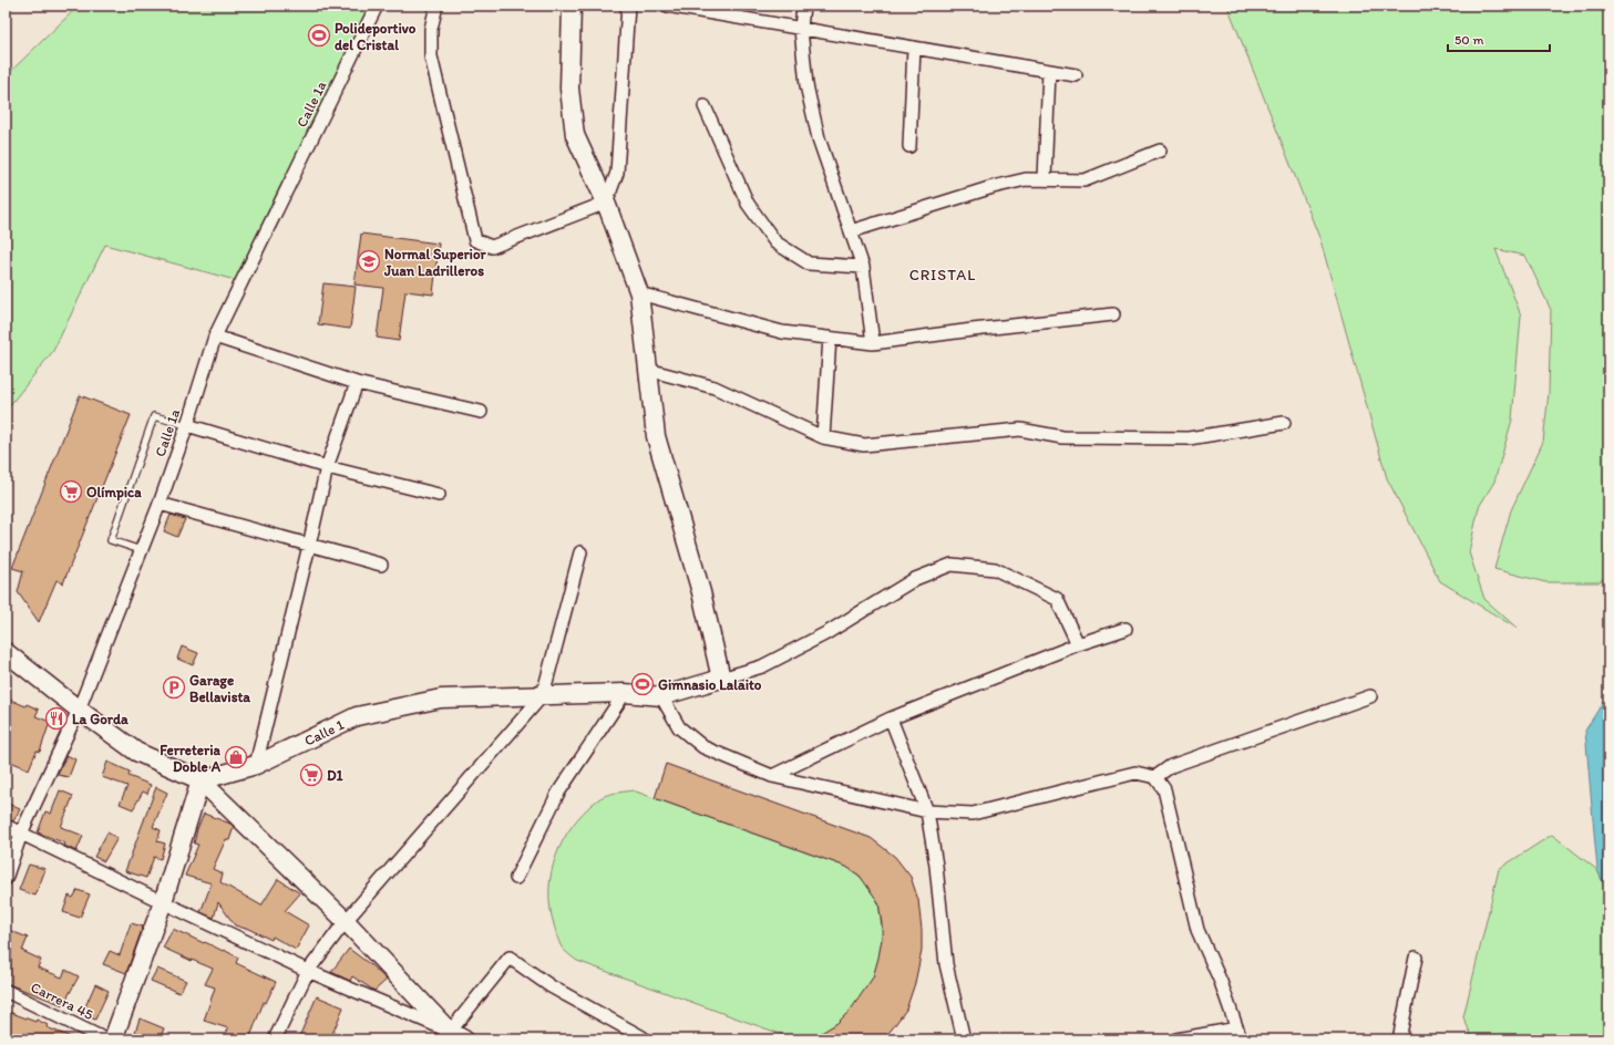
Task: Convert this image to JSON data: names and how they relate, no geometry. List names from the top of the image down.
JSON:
{
  "streets": {
    "main road": ["Calle 1"],
    "street": ["Calle 1a", "Carrera 45"]
  },
  "districts": ["CRISTAL"],
  "places": {
    "sports": ["Polideportivo del Cristal", "Gimnasio Lalaito"],
    "school or university": ["Normal Superior Juan Ladrilleros"],
    "supermarket": ["Olímpica", "D1"],
    "parking": ["Garage Bellavista"],
    "restaurant": ["La Gorda"],
    "shop": ["Ferreteria Doble A"]
  },
  "scale_bar": "50 m"
}
